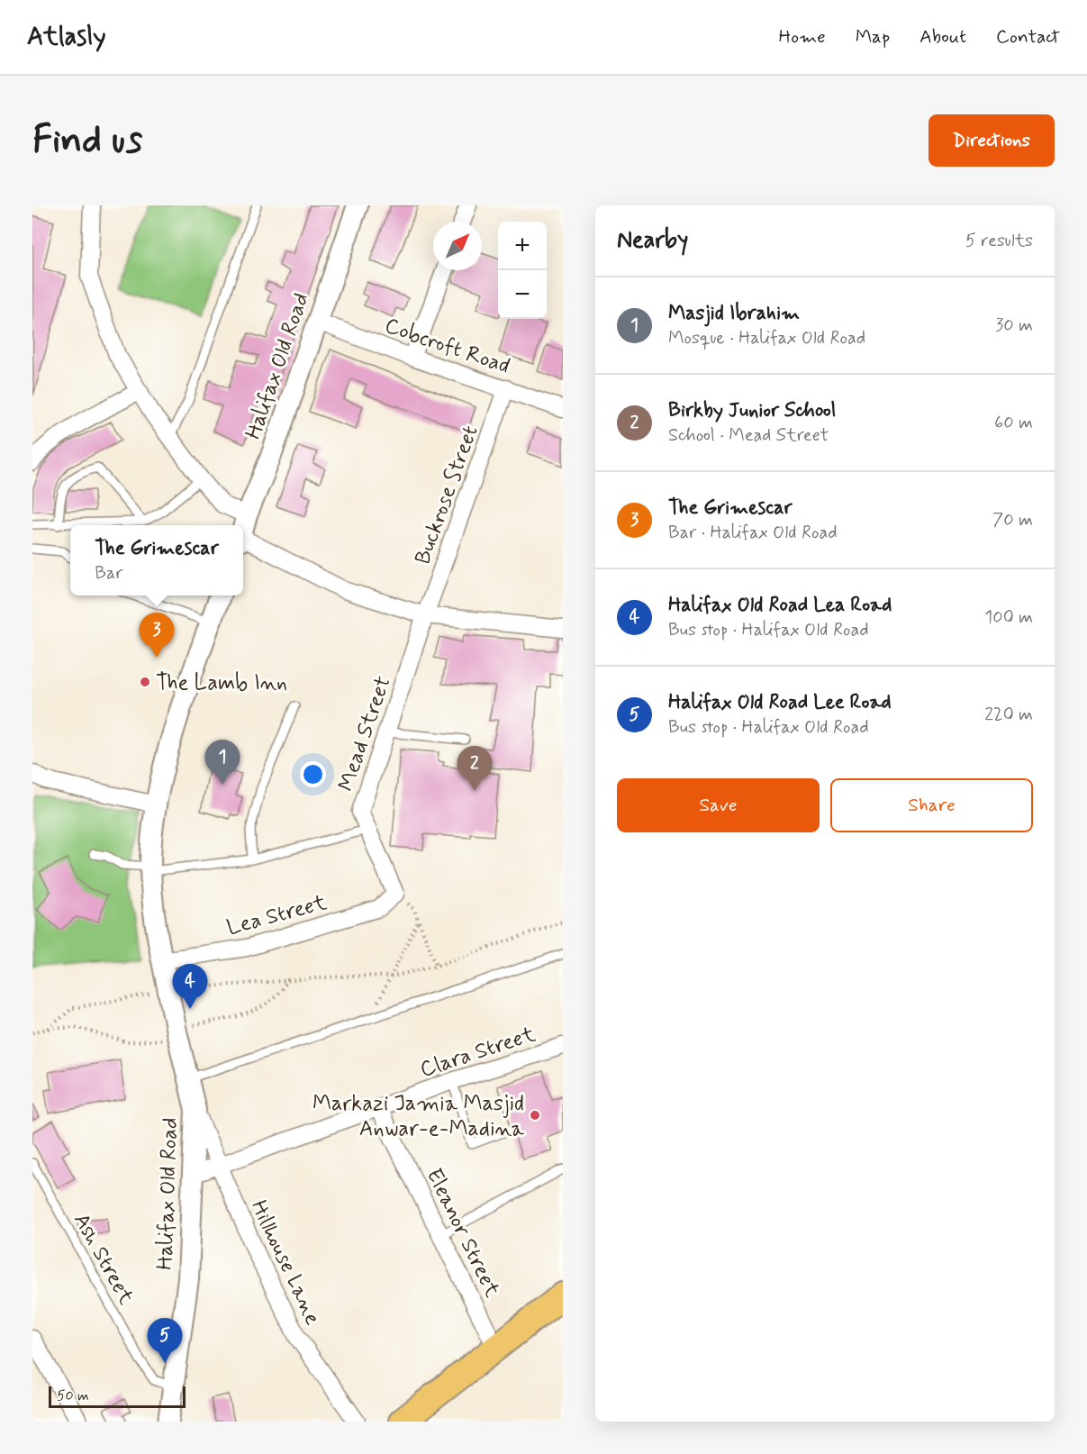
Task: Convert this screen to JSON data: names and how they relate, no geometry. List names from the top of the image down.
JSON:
{
  "streets": {
    "street": [
      "Cobcroft Road",
      "Halifax Old Road",
      "Buckrose Street",
      "Mead Street",
      "Lea Street",
      "Clara Street",
      "Eleanor Street",
      "Hillhouse Lane"
    ],
    "lane": ["Ash Street"]
  },
  "crossings": [
    ["Cobcroft Road", "Halifax Old Road"],
    ["Cobcroft Road", "Buckrose Street"],
    ["Halifax Old Road", "Lea Street"],
    ["Halifax Old Road", "Clara Street"],
    ["Halifax Old Road", "Ash Street"],
    ["Halifax Old Road", "Hillhouse Lane"],
    ["Buckrose Street", "Mead Street"],
    ["Mead Street", "Lea Street"],
    ["Clara Street", "Eleanor Street"],
    ["Clara Street", "Hillhouse Lane"]
  ],
  "places": ["The Lamb Inn", "Markazi Jamia Masjid Anwar-e-Madina"],
  "scale_bar": "50 m",
  "north": "top right",
  "page": {
    "header": "Atlasly",
    "nav": [
      "Home",
      "Map",
      "About",
      "Contact"
    ],
    "buttons": [
      "Directions",
      ["Save", "Share"]
    ],
    "title": "Find us",
    "heading": ["Nearby", "5 results"],
    "map_buttons": ["+", "−"],
    "list": [
      {
        "mark": "1",
        "name": "Masjid Ibrahim",
        "note": "Mosque · Halifax Old Road",
        "value": "30 m"
      },
      {
        "mark": "2",
        "name": "Birkby Junior School",
        "note": "School · Mead Street",
        "value": "60 m"
      },
      {
        "mark": "3",
        "name": "The Grimescar",
        "note": "Bar · Halifax Old Road",
        "value": "70 m"
      },
      {
        "mark": "4",
        "name": "Halifax Old Road Lea Road",
        "note": "Bus stop · Halifax Old Road",
        "value": "100 m"
      },
      {
        "mark": "5",
        "name": "Halifax Old Road Lee Road",
        "note": "Bus stop · Halifax Old Road",
        "value": "220 m"
      }
    ],
    "popup": ["The Grimescar", "Bar"],
    "pins": [
      "3",
      "1",
      "2",
      "4",
      "5"
    ],
    "scale": "50 m"
  }
}
